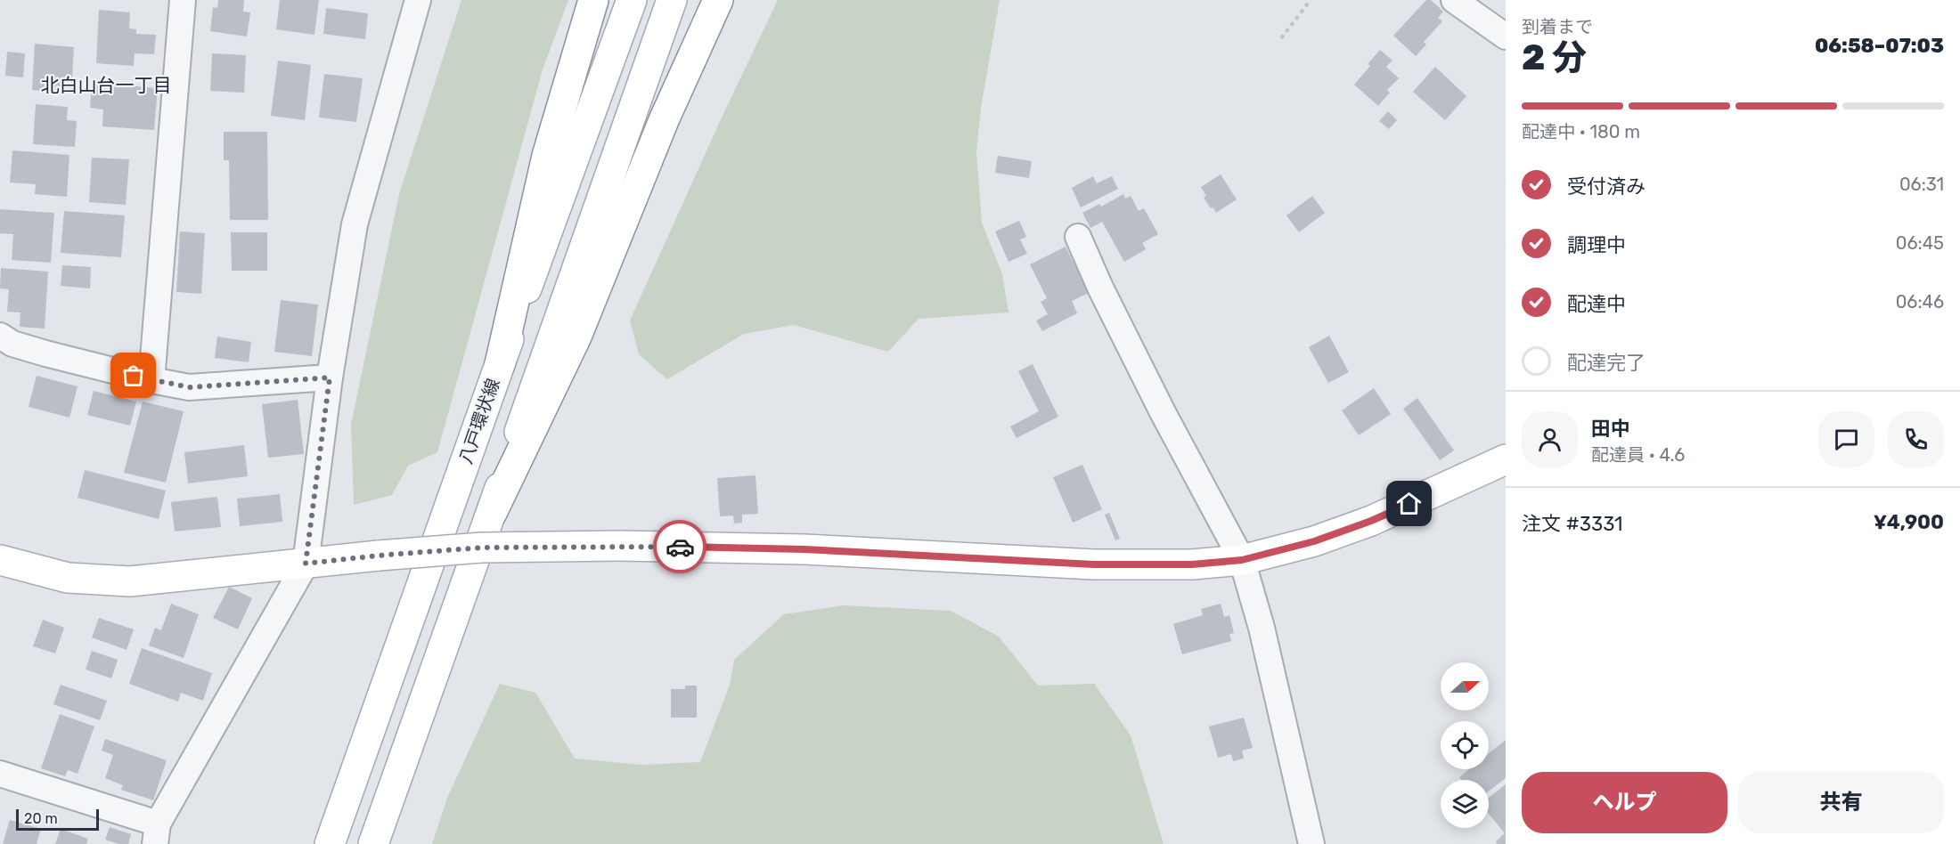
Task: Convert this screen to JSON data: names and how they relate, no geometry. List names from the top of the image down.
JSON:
{
  "streets": {
    "main road": ["八戸環状線"]
  },
  "districts": ["北白山台一丁目"],
  "scale_bar": "20 m",
  "north": "right",
  "page": {
    "heading": ["2 分", "到着まで", "06:58–07:03"],
    "panel": [
      "田中",
      "配達員 · 4.6",
      "注文 #3331",
      "¥4,900"
    ],
    "bar": "配達中 · 180 m",
    "list": [
      ["受付済み", "06:31"],
      ["調理中", "06:45"],
      ["配達中", "06:46"],
      "配達完了"
    ],
    "buttons": ["ヘルプ", "共有"],
    "scale": "20 m"
  }
}
